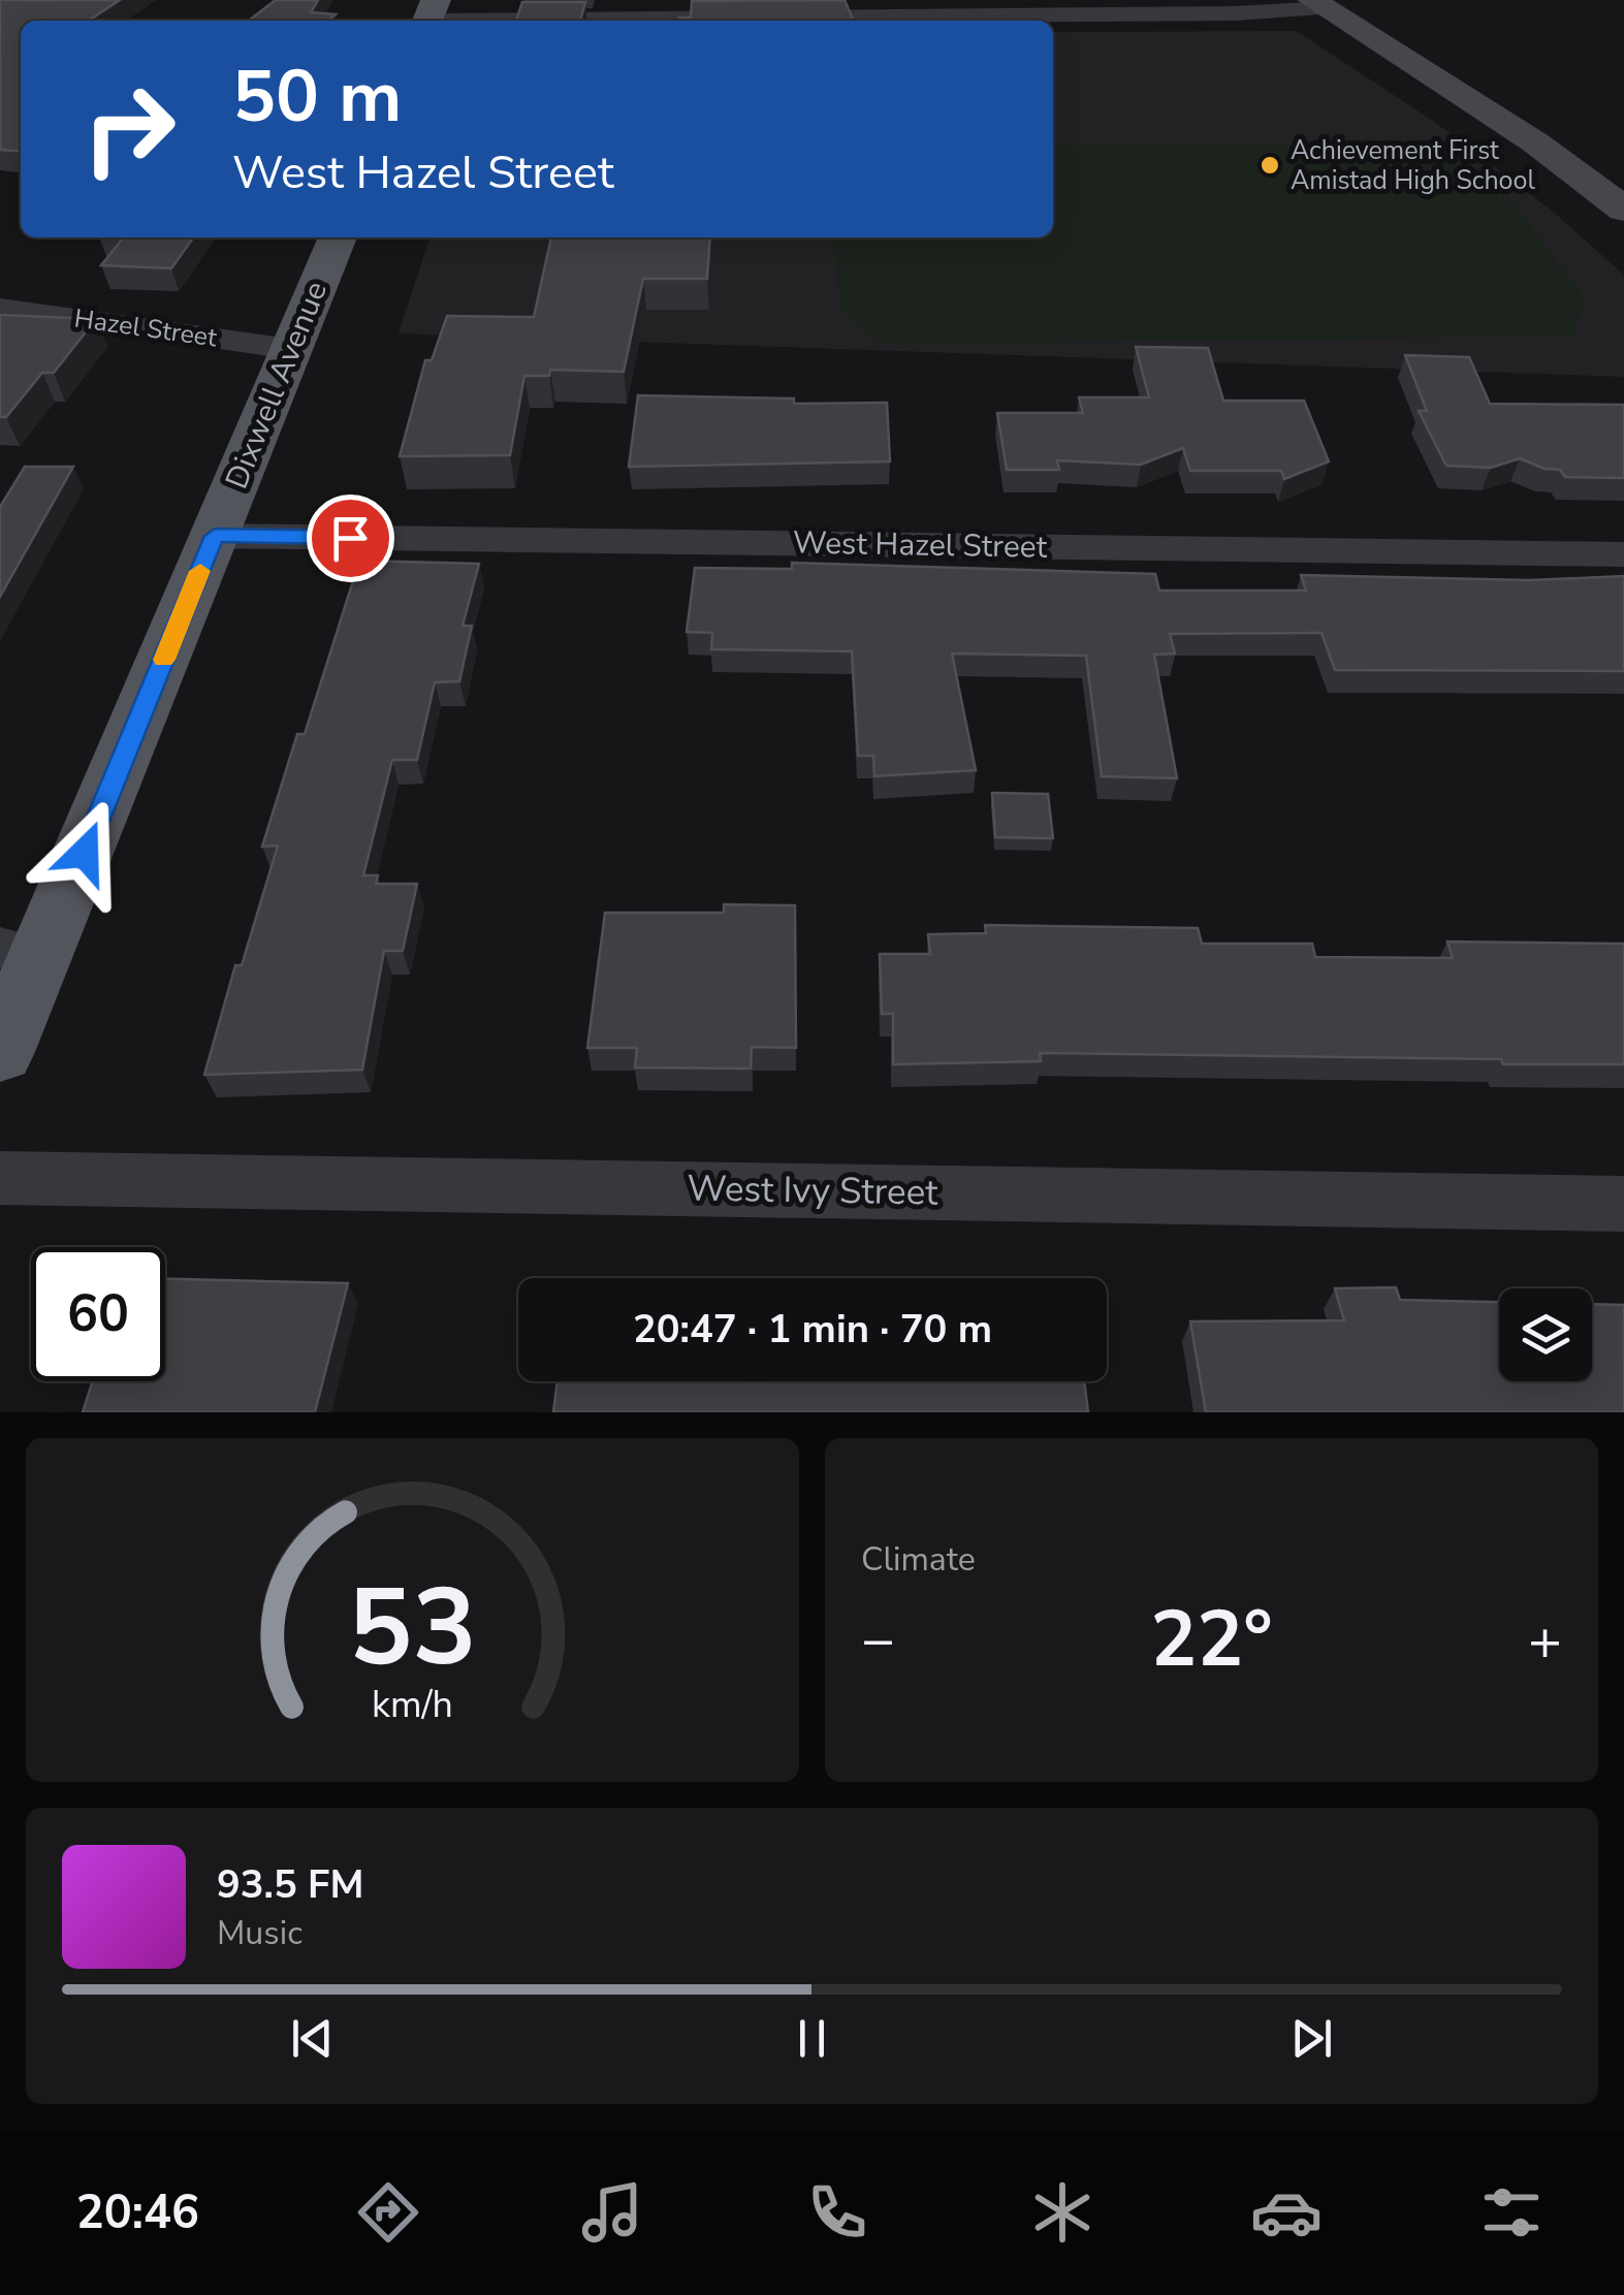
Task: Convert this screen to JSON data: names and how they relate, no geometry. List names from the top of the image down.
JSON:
{
  "streets": {
    "main road": ["Dixwell Avenue"],
    "street": ["Hazel Street", "West Hazel Street", "West Ivy Street"]
  },
  "crossings": [
    ["Hazel Street", "Dixwell Avenue"],
    ["Dixwell Avenue", "West Hazel Street"]
  ],
  "places": ["Achievement First Amistad High School"],
  "page": {
    "turn": ["50 m", "West Hazel Street"],
    "limit": "60",
    "trip": "20:47 · 1 min · 70 m",
    "tile": "Climate",
    "heat": ["−", "22°", "+"],
    "song": ["93.5 FM", "Music"],
    "tabs": "20:46",
    "gauge": ["53", "km/h"]
  }
}
